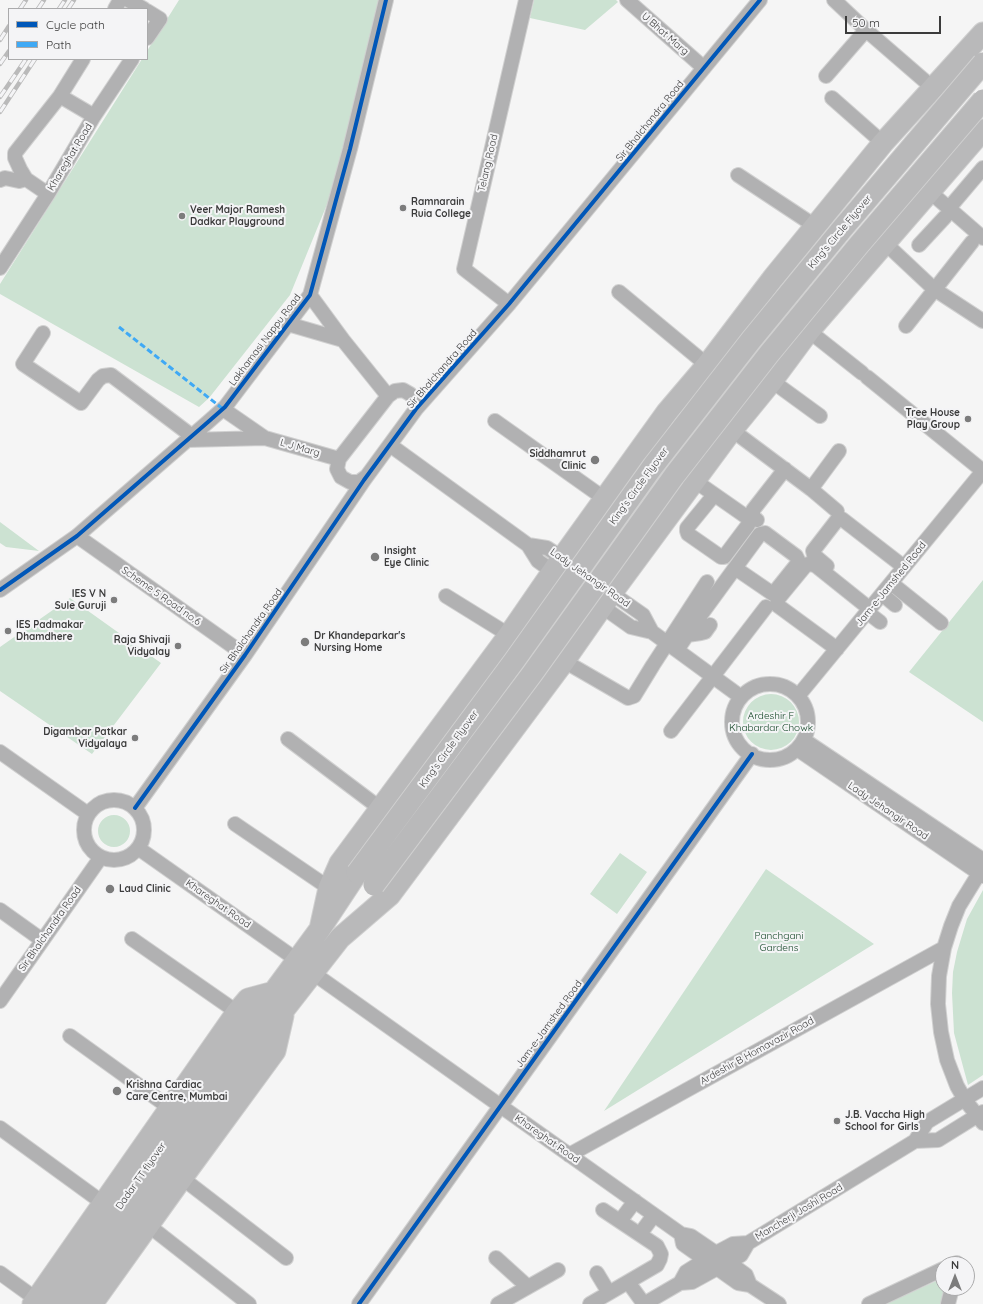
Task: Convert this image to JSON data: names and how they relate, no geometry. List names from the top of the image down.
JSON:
{
  "streets": {
    "highway": ["King's Circle Flyover", "Dadar TT flyover"],
    "street": [
      "U Bhat Marg",
      "Sir Bhalchandra Road",
      "Khareghat Road",
      "Telang Road",
      "Lakhamasi Nappu Road",
      "L J Marg",
      "Lady Jehangir Road",
      "Jam-e-Jamshed Road",
      "Scheme 5 Road no.6",
      "Ardeshir B Homavazir Road",
      "Mancherji Joshi Road"
    ]
  },
  "crossings": [
    ["U Bhat Marg", "Sir Bhalchandra Road"],
    ["Sir Bhalchandra Road", "Khareghat Road"],
    ["Sir Bhalchandra Road", "Telang Road"],
    ["Sir Bhalchandra Road", "Lady Jehangir Road"],
    ["Sir Bhalchandra Road", "Scheme 5 Road no.6"],
    ["Khareghat Road", "King's Circle Flyover"],
    ["Khareghat Road", "Jam-e-Jamshed Road"],
    ["Khareghat Road", "Ardeshir B Homavazir Road"],
    ["Khareghat Road", "Mancherji Joshi Road"],
    ["King's Circle Flyover", "Dadar TT flyover"],
    ["Lakhamasi Nappu Road", "L J Marg"],
    ["Lakhamasi Nappu Road", "Scheme 5 Road no.6"],
    ["Lady Jehangir Road", "Jam-e-Jamshed Road"],
    ["Lady Jehangir Road", "Ardeshir B Homavazir Road"],
    ["Lady Jehangir Road", "Mancherji Joshi Road"]
  ],
  "parks": ["Ardeshir F Khabardar Chowk", "Panchgani Gardens"],
  "places": [
    "Ramnarain Ruia College",
    "Veer Major Ramesh Dadkar Playground",
    "Tree House Play Group",
    "Siddhamrut Clinic",
    "Insight Eye Clinic",
    "IES V N Sule Guruji",
    "IES Padmakar Dhamdhere",
    "Dr Khandeparkar's Nursing Home",
    "Raja Shivaji Vidyalay",
    "Digambar Patkar Vidyalaya",
    "Laud Clinic",
    "Krishna Cardiac Care Centre, Mumbai",
    "J.B. Vaccha High School for Girls"
  ],
  "legend": ["Cycle path", "Path"],
  "scale_bar": "50 m",
  "north": "top"
}
